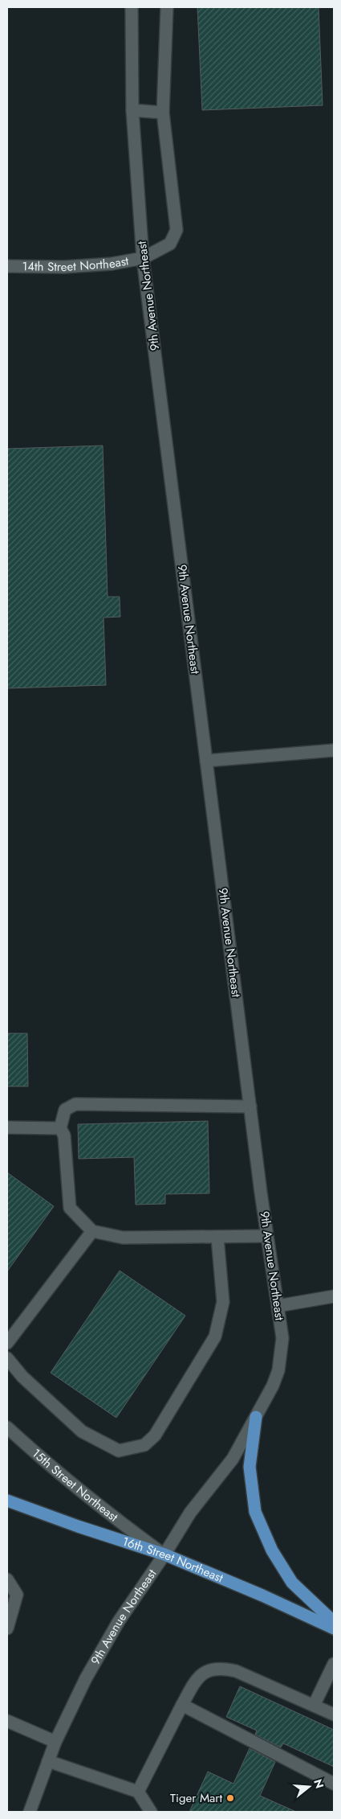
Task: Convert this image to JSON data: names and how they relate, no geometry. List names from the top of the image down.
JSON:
{
  "streets": {
    "main road": ["16th Street Northeast"],
    "street": ["14th Street Northeast", "9th Avenue Northeast", "15th Street Northeast"]
  },
  "crossings": [
    ["14th Street Northeast", "9th Avenue Northeast"],
    ["9th Avenue Northeast", "15th Street Northeast"],
    ["9th Avenue Northeast", "16th Street Northeast"],
    ["15th Street Northeast", "16th Street Northeast"]
  ],
  "places": ["Tiger Mart"],
  "north": "right"
}
